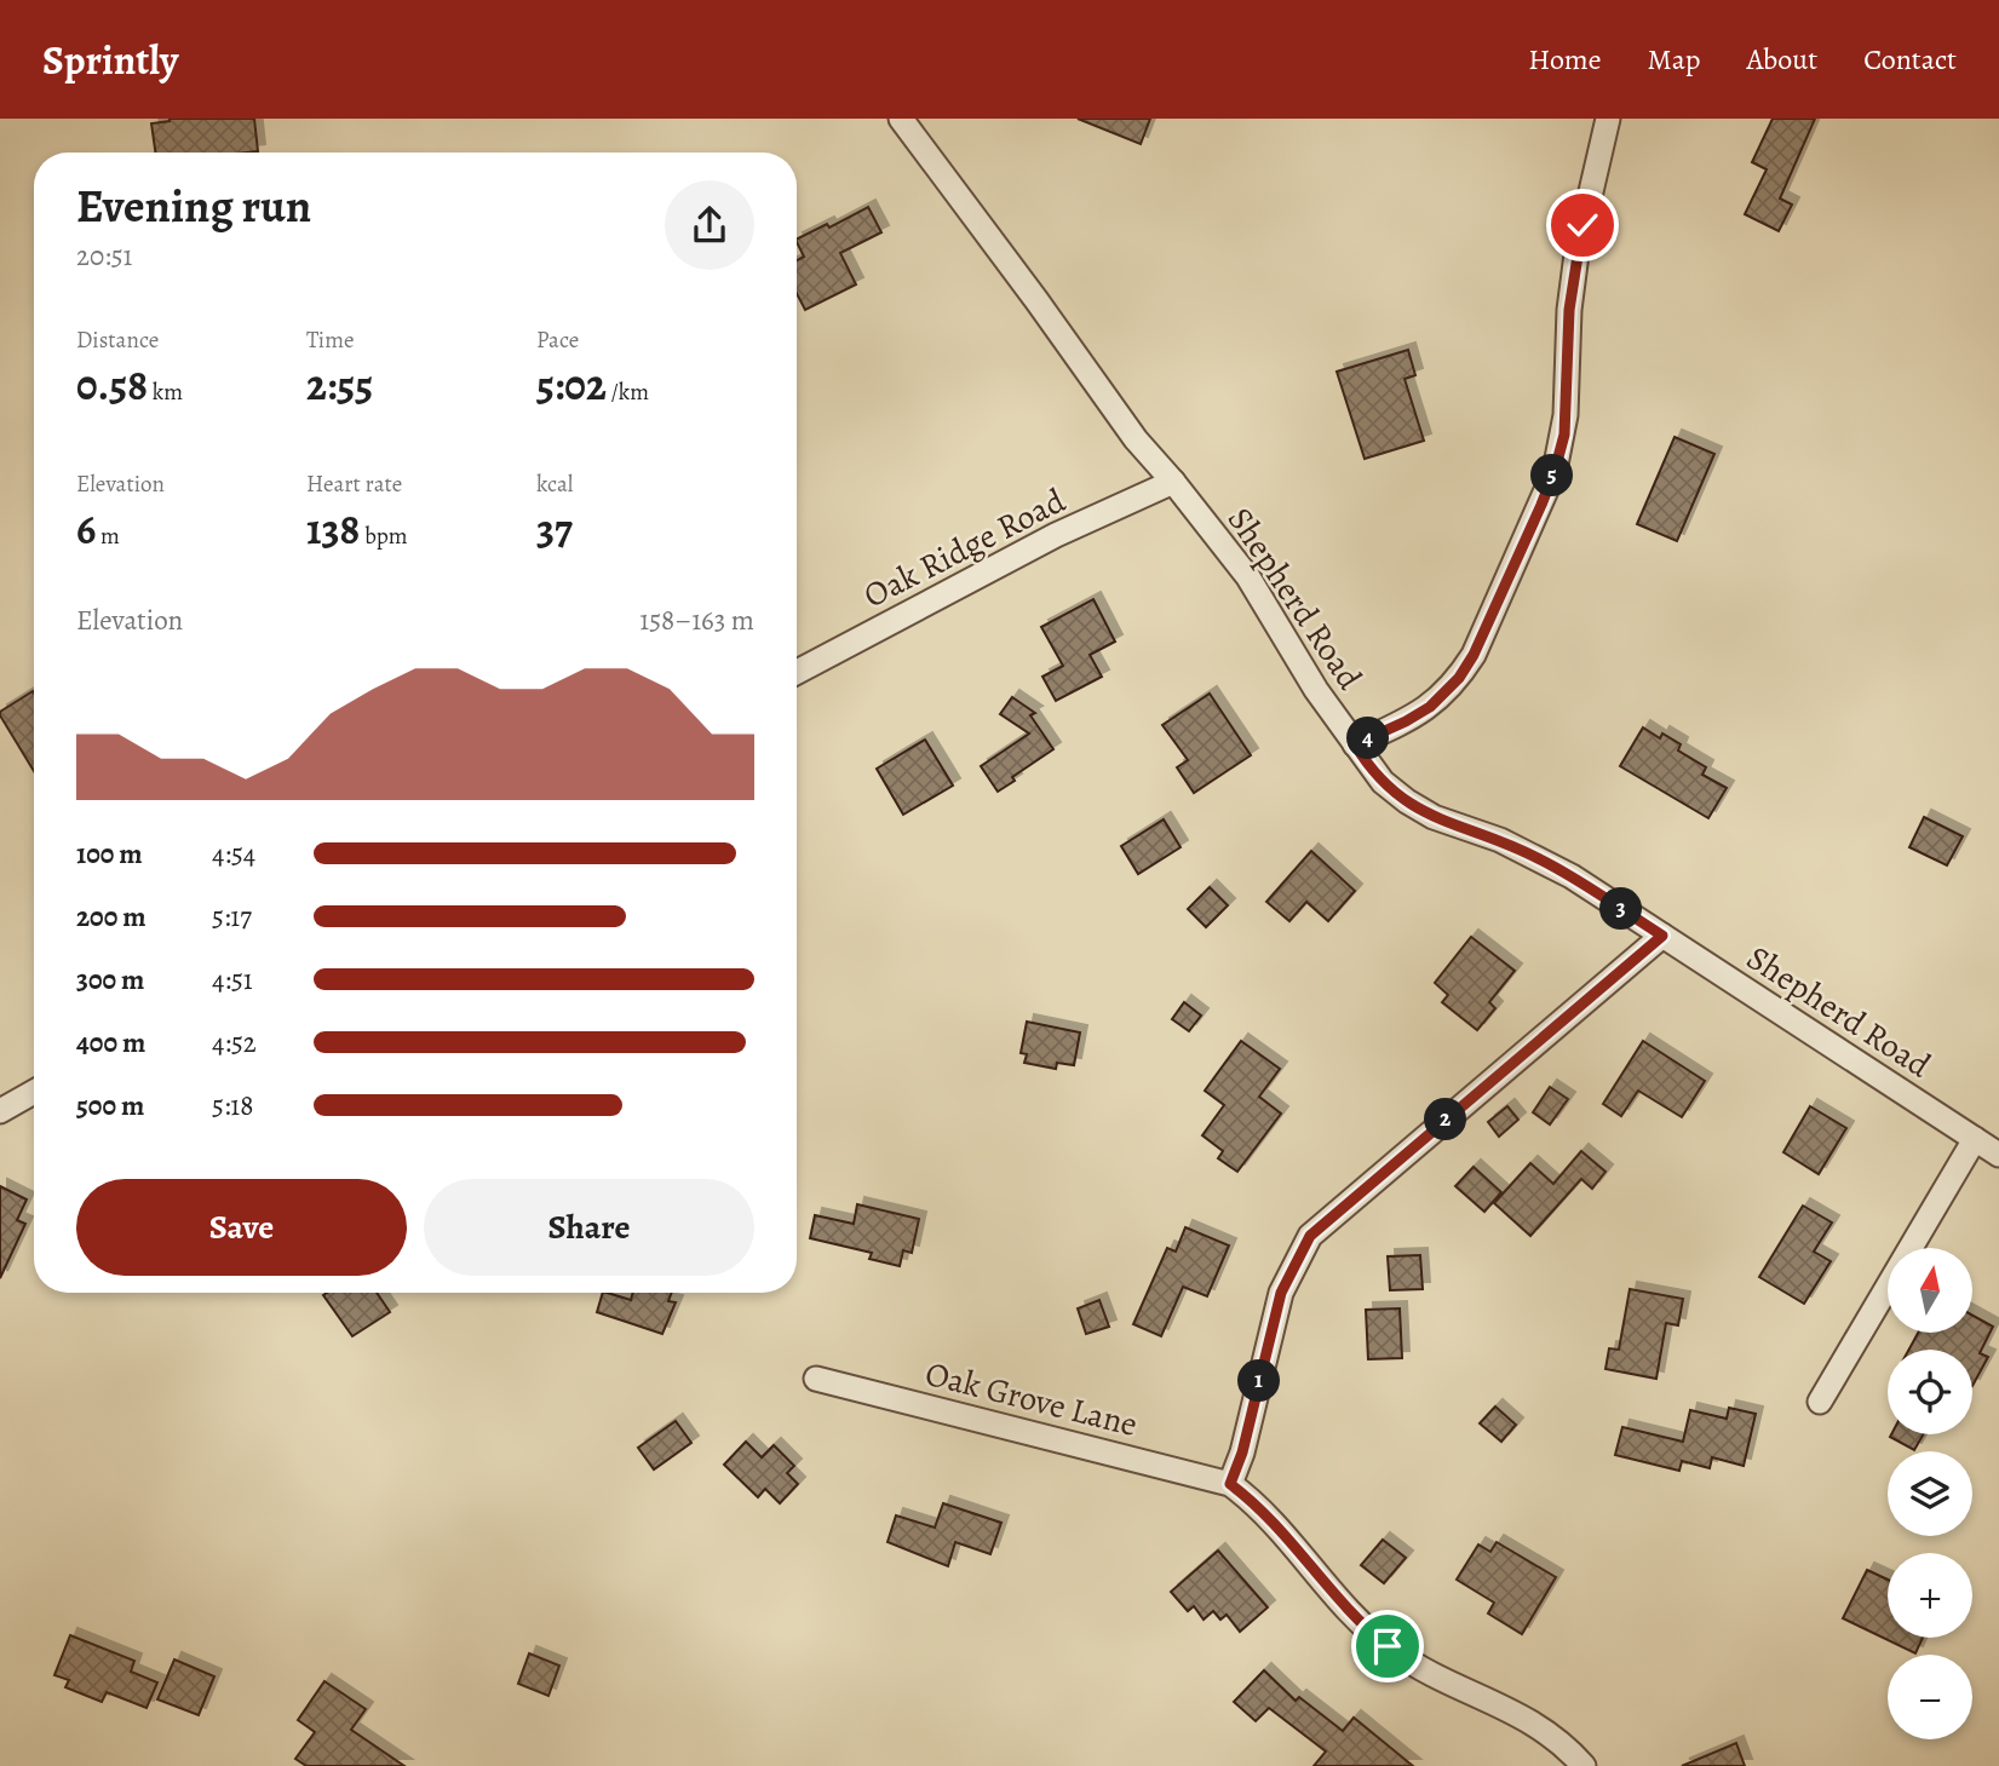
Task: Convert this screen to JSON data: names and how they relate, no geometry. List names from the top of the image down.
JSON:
{
  "streets": {
    "street": ["Oak Ridge Road", "Shepherd Road", "Oak Grove Lane"]
  },
  "crossings": [
    ["Oak Ridge Road", "Shepherd Road"]
  ],
  "north": "top",
  "page": {
    "header": "Sprintly",
    "nav": [
      "Home",
      "Map",
      "About",
      "Contact"
    ],
    "heading": ["Evening run", "20:51"],
    "stats": [
      ["Distance", "0.58 km"],
      ["Time", "2:55"],
      ["Pace", "5:02 /km"],
      ["Elevation", "6 m"],
      ["Heart rate", "138 bpm"],
      ["kcal", "37"]
    ],
    "pins": [
      "5",
      "4",
      "3",
      "2",
      "1"
    ],
    "chart": ["Elevation", "158–163 m"],
    "list": [
      {
        "name": "100 m",
        "note": "4:54"
      },
      {
        "name": "200 m",
        "note": "5:17"
      },
      {
        "name": "300 m",
        "note": "4:51"
      },
      {
        "name": "400 m",
        "note": "4:52"
      },
      {
        "name": "500 m",
        "note": "5:18"
      }
    ],
    "buttons": ["Save", "Share"],
    "map_buttons": ["+", "−"]
  }
}
